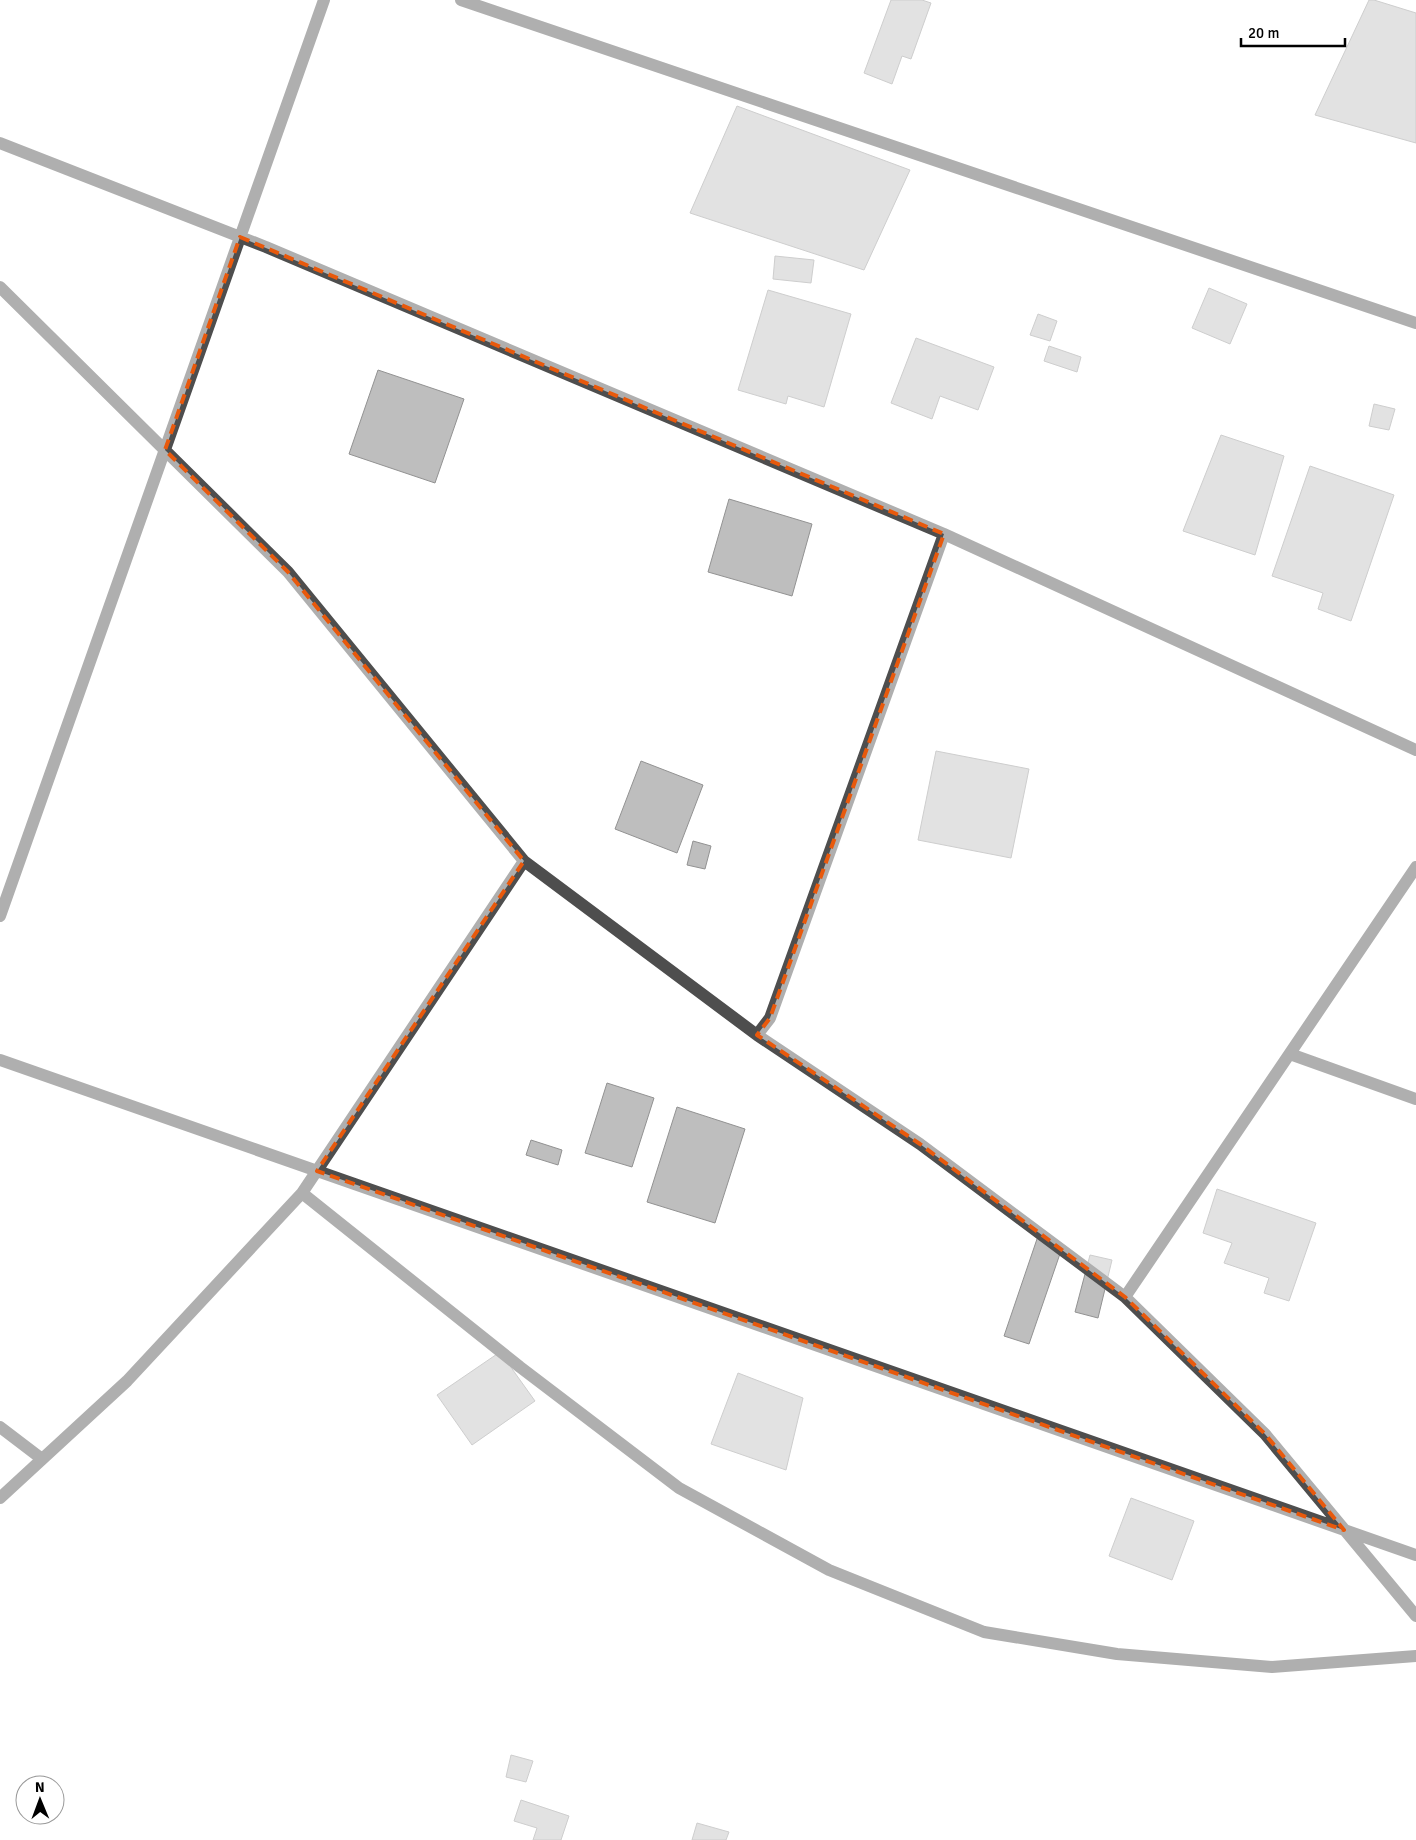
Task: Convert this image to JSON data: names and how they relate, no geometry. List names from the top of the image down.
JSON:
{
  "scale_bar": "20 m",
  "north": "top"
}
